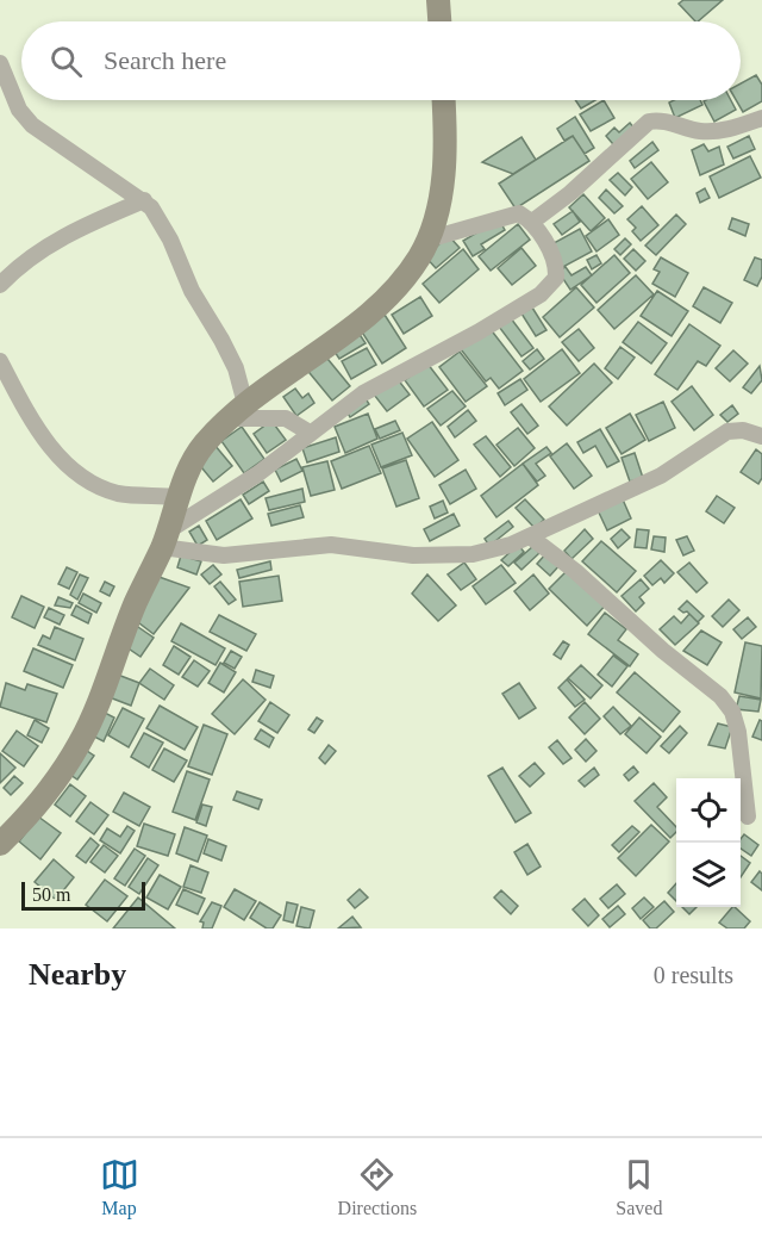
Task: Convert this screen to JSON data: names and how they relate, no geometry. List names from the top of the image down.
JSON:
{
  "scale_bar": "50 m",
  "page": {
    "search": "Search here",
    "scale": "50 m",
    "heading": ["Nearby", "0 results"],
    "nav": ["Map", "Directions", "Saved"]
  }
}
